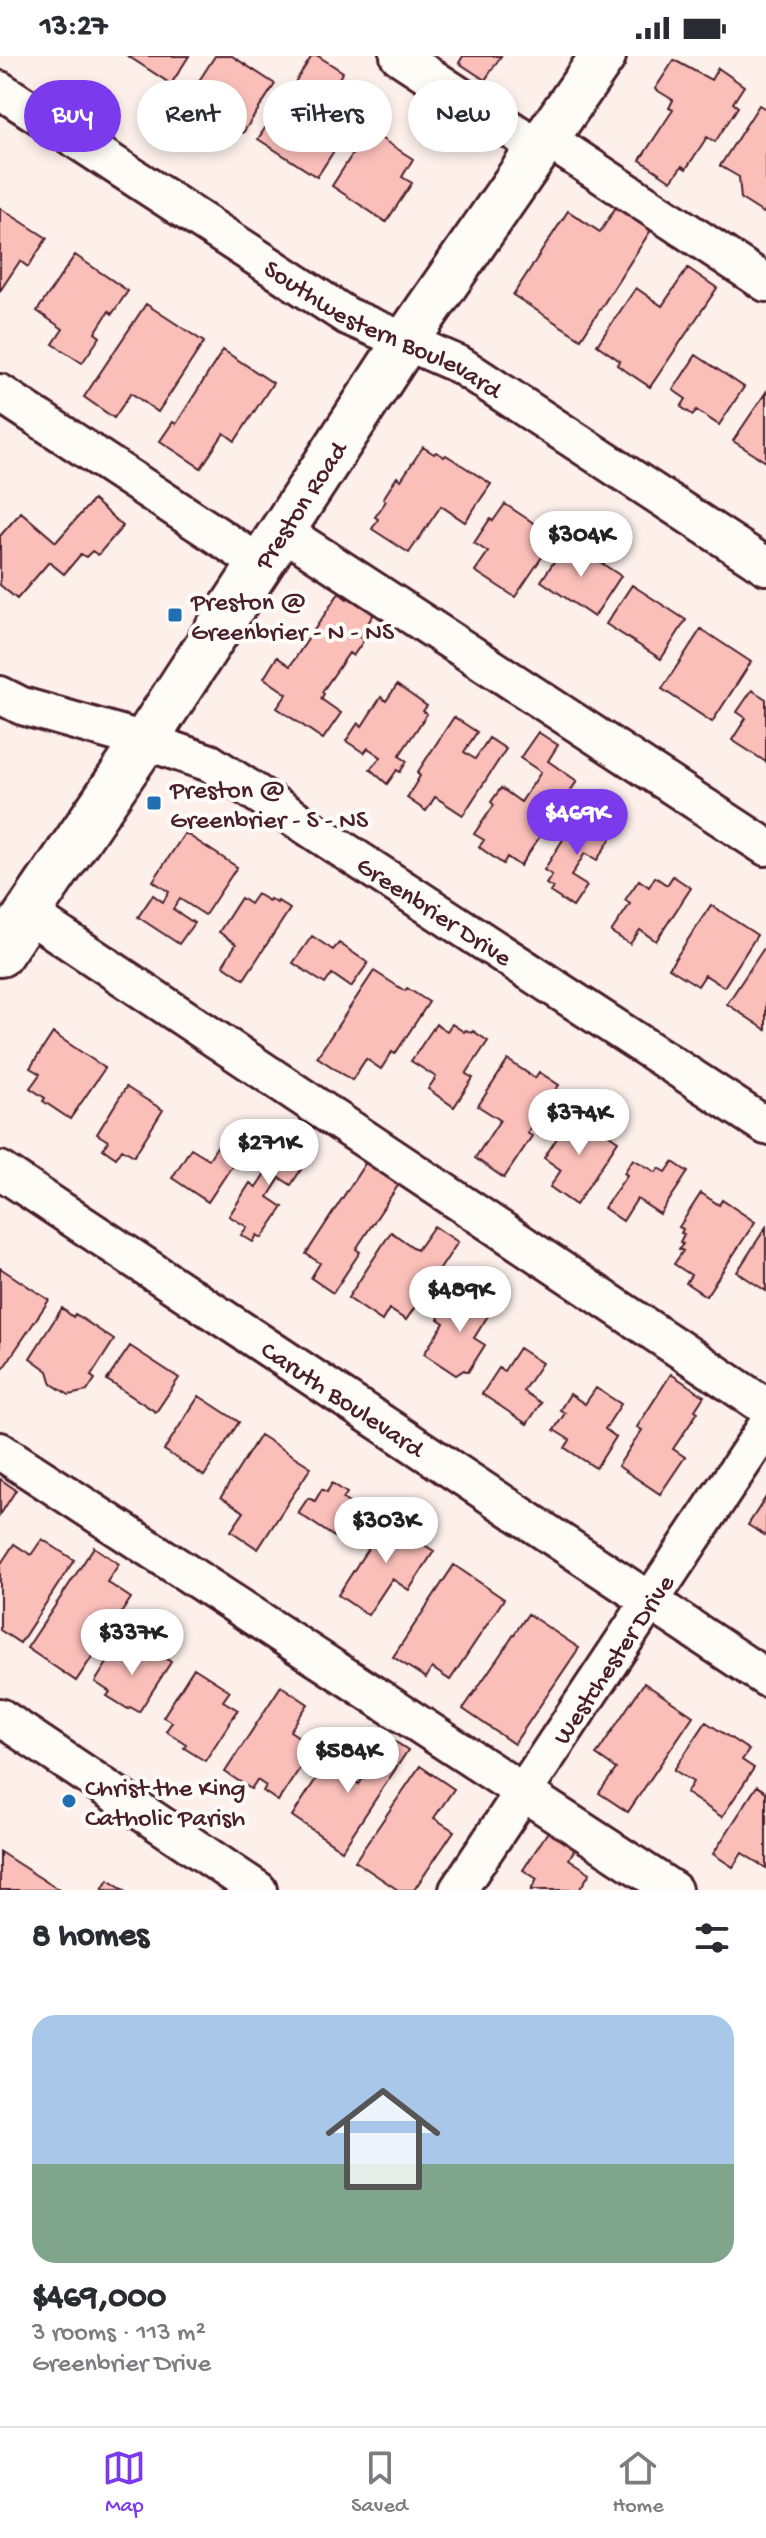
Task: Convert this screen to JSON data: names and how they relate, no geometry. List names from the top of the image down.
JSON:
{
  "streets": {
    "main road": ["Preston Road"],
    "street": [
      "Southwestern Boulevard",
      "Greenbrier Drive",
      "Caruth Boulevard",
      "Westchester Drive"
    ]
  },
  "crossings": [
    ["Southwestern Boulevard", "Preston Road"],
    ["Preston Road", "Greenbrier Drive"],
    ["Caruth Boulevard", "Westchester Drive"]
  ],
  "places": {
    "transit": ["Preston @ Greenbrier - N - NS", "Preston @ Greenbrier - S - NS"],
    "other": ["Christ the King Catholic Parish"]
  },
  "page": {
    "status": "13:27",
    "chip": [
      "Buy",
      "Rent",
      "Filters",
      "New"
    ],
    "price": [
      "$304K",
      "$469K",
      "$374K",
      "$271K",
      "$489K",
      "$303K",
      "$337K",
      "$584K"
    ],
    "heading": "8 homes",
    "list": [
      {
        "name": "$469,000",
        "note": "3 rooms · 113 m² · Greenbrier Drive"
      }
    ],
    "tabs": ["Map", "Saved", "Home"]
  }
}
